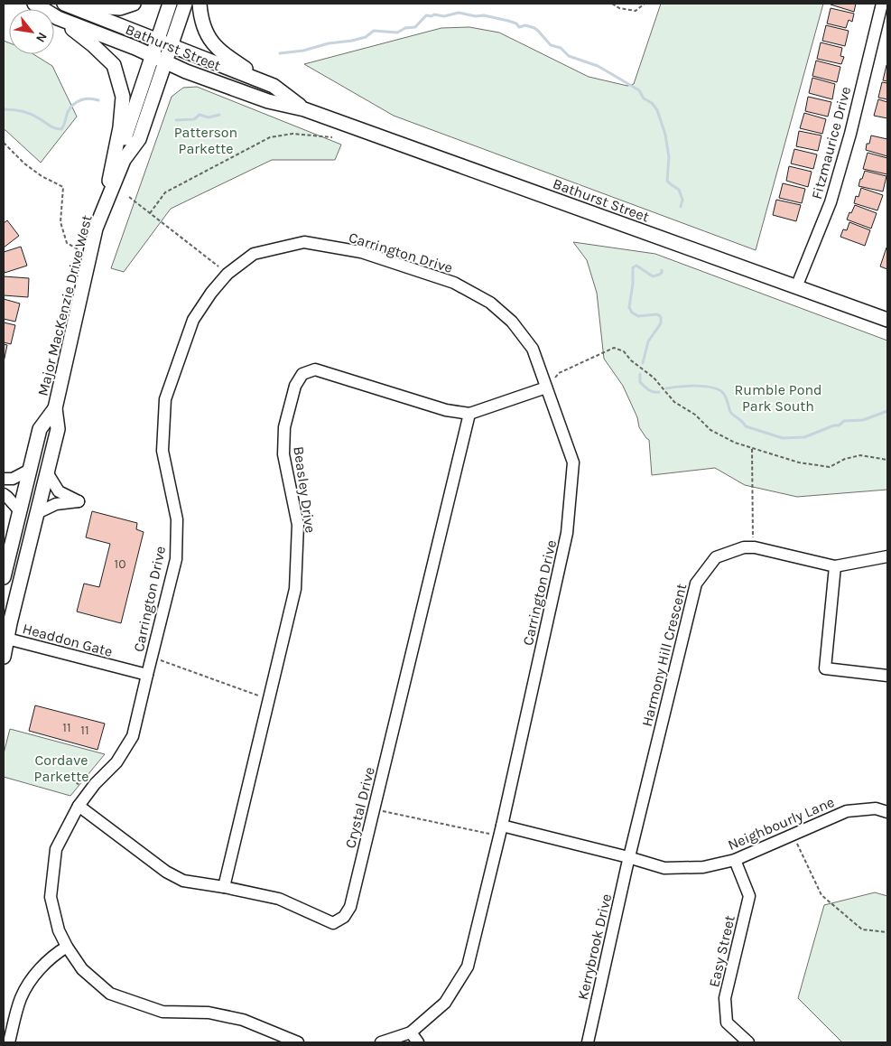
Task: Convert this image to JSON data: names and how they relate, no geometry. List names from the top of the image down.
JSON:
{
  "streets": {
    "main road": ["Bathurst Street", "Major MacKenzie Drive West"],
    "street": [
      "Fitzmaurice Drive",
      "Carrington Drive",
      "Beasley Drive",
      "Headdon Gate",
      "Harmony Hill Crescent",
      "Crystal Drive",
      "Neighbourly Lane",
      "Kerrybrook Drive",
      "Easy Street"
    ]
  },
  "crossings": [
    ["Bathurst Street", "Fitzmaurice Drive"],
    ["Bathurst Street", "Major MacKenzie Drive West"],
    ["Carrington Drive", "Beasley Drive"],
    ["Carrington Drive", "Headdon Gate"],
    ["Carrington Drive", "Crystal Drive"],
    ["Carrington Drive", "Neighbourly Lane"],
    ["Major MacKenzie Drive West", "Headdon Gate"],
    ["Beasley Drive", "Crystal Drive"],
    ["Harmony Hill Crescent", "Neighbourly Lane"],
    ["Harmony Hill Crescent", "Kerrybrook Drive"],
    ["Neighbourly Lane", "Kerrybrook Drive"],
    ["Neighbourly Lane", "Easy Street"]
  ],
  "parks": ["Patterson Parkette", "Rumble Pond Park South", "Cordave Parkette"],
  "house_numbers": ["10", "11", "11"],
  "north": "bottom right"
}
